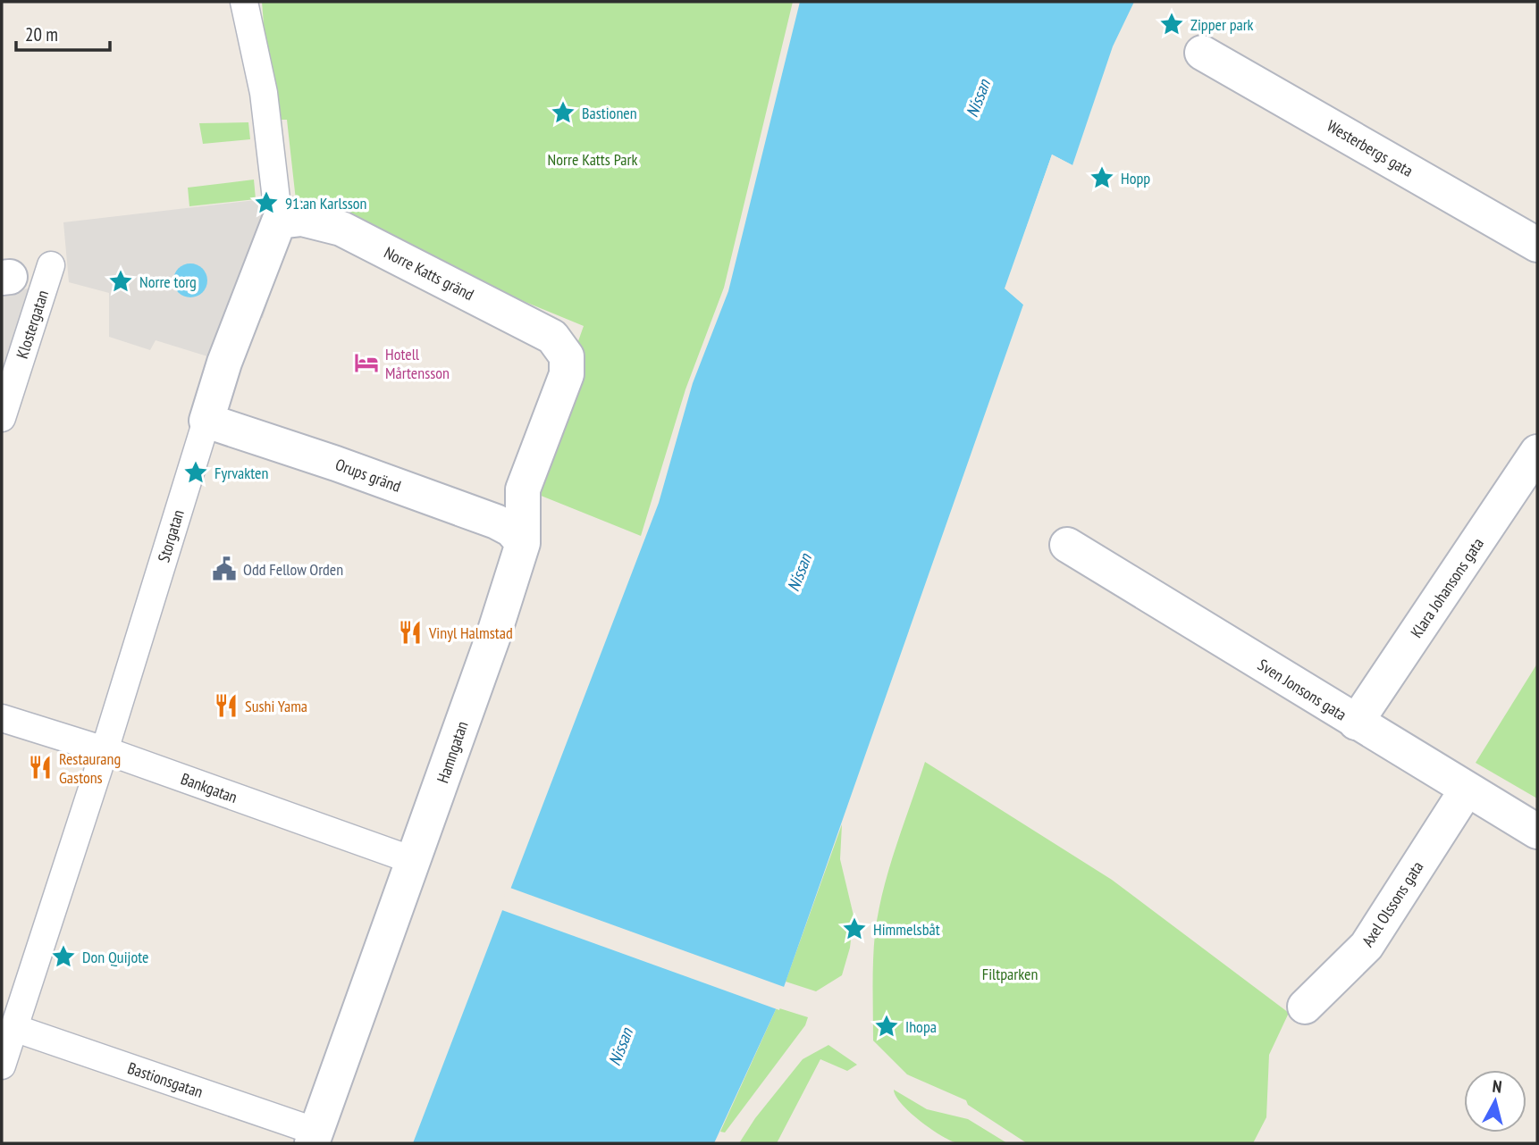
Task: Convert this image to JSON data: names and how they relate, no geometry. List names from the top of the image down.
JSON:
{
  "streets": {
    "street": [
      "Westerbergs gata",
      "Norre Katts gränd",
      "Klostergatan",
      "Orups gränd",
      "Storgatan",
      "Klara Johansons gata",
      "Sven Jonsons gata",
      "Hamngatan",
      "Bankgatan",
      "Axel Olssons gata",
      "Bastionsgatan"
    ]
  },
  "crossings": [
    ["Norre Katts gränd", "Storgatan"],
    ["Norre Katts gränd", "Hamngatan"],
    ["Orups gränd", "Storgatan"],
    ["Orups gränd", "Hamngatan"],
    ["Storgatan", "Bankgatan"],
    ["Storgatan", "Bastionsgatan"],
    ["Klara Johansons gata", "Sven Jonsons gata"],
    ["Sven Jonsons gata", "Axel Olssons gata"],
    ["Hamngatan", "Bankgatan"],
    ["Hamngatan", "Bastionsgatan"]
  ],
  "water": ["Nissan"],
  "parks": ["Norre Katts Park", "Filtparken"],
  "places": {
    "place": [
      "Zipper park",
      "Bastionen",
      "Hopp",
      "91:an Karlsson",
      "Norre torg",
      "Fyrvakten",
      "Himmelsbåt",
      "Don Quijote",
      "Ihopa"
    ],
    "hotel": ["Hotell Mårtensson"],
    "public building": ["Odd Fellow Orden"],
    "restaurant": ["Vinyl Halmstad", "Sushi Yama", "Restaurang Gastons"]
  },
  "scale_bar": "20 m",
  "north": "top"
}
